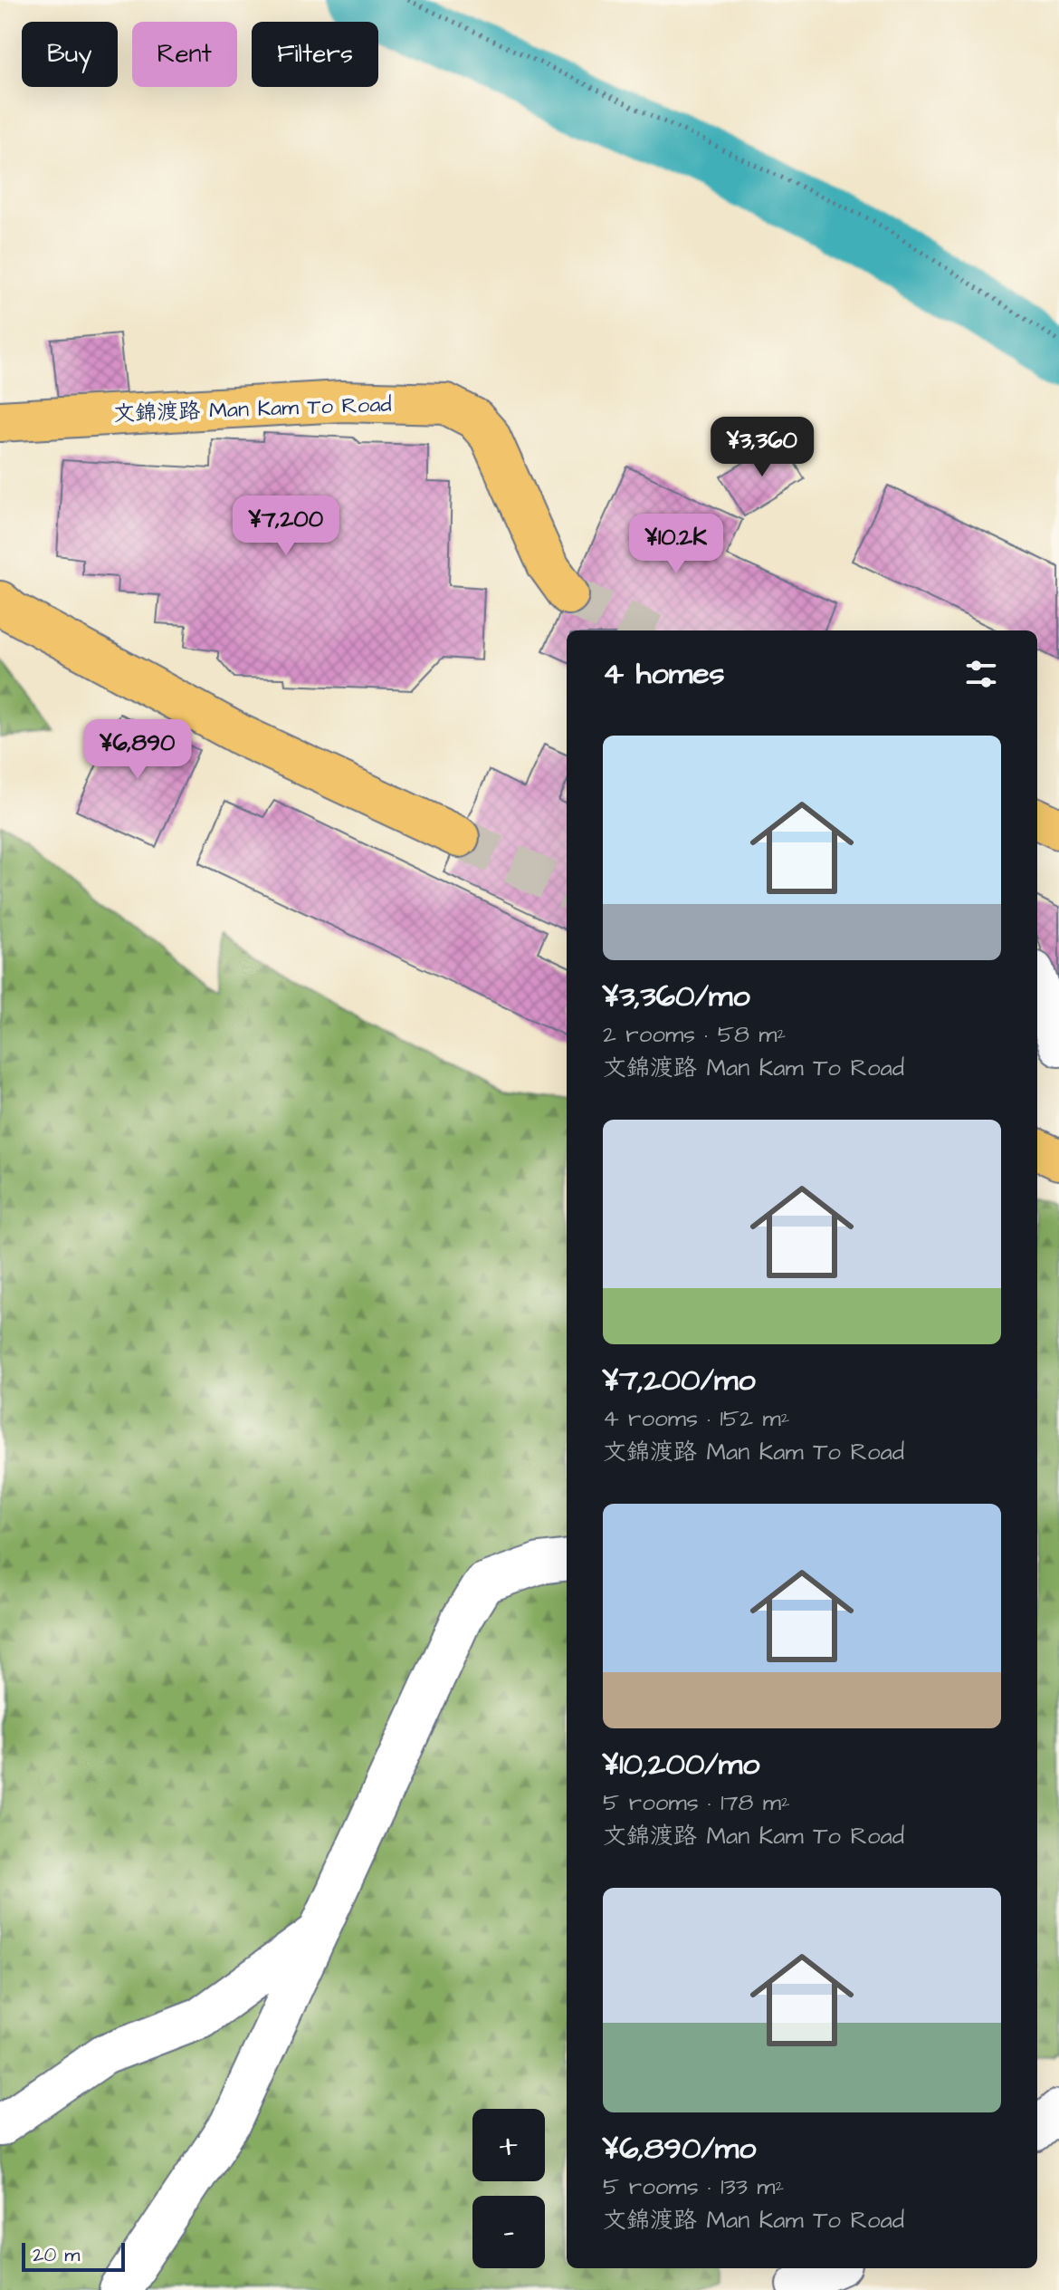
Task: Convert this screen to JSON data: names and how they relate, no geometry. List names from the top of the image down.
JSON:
{
  "streets": {
    "main road": ["文錦渡路 Man Kam To Road"]
  },
  "scale_bar": "20 m",
  "page": {
    "chip": ["Buy", "Rent", "Filters"],
    "price": [
      "¥3,360",
      "¥7,200",
      "¥10.2K",
      "¥6,890"
    ],
    "heading": "4 homes",
    "list": [
      {
        "name": "¥3,360/mo",
        "note": "2 rooms · 58 m² · 文錦渡路 Man Kam To Road"
      },
      {
        "name": "¥7,200/mo",
        "note": "4 rooms · 152 m² · 文錦渡路 Man Kam To Road"
      },
      {
        "name": "¥10,200/mo",
        "note": "5 rooms · 178 m² · 文錦渡路 Man Kam To Road"
      },
      {
        "name": "¥6,890/mo",
        "note": "5 rooms · 133 m² · 文錦渡路 Man Kam To Road"
      }
    ],
    "map_buttons": ["+", "−"],
    "scale": "20 m"
  }
}
